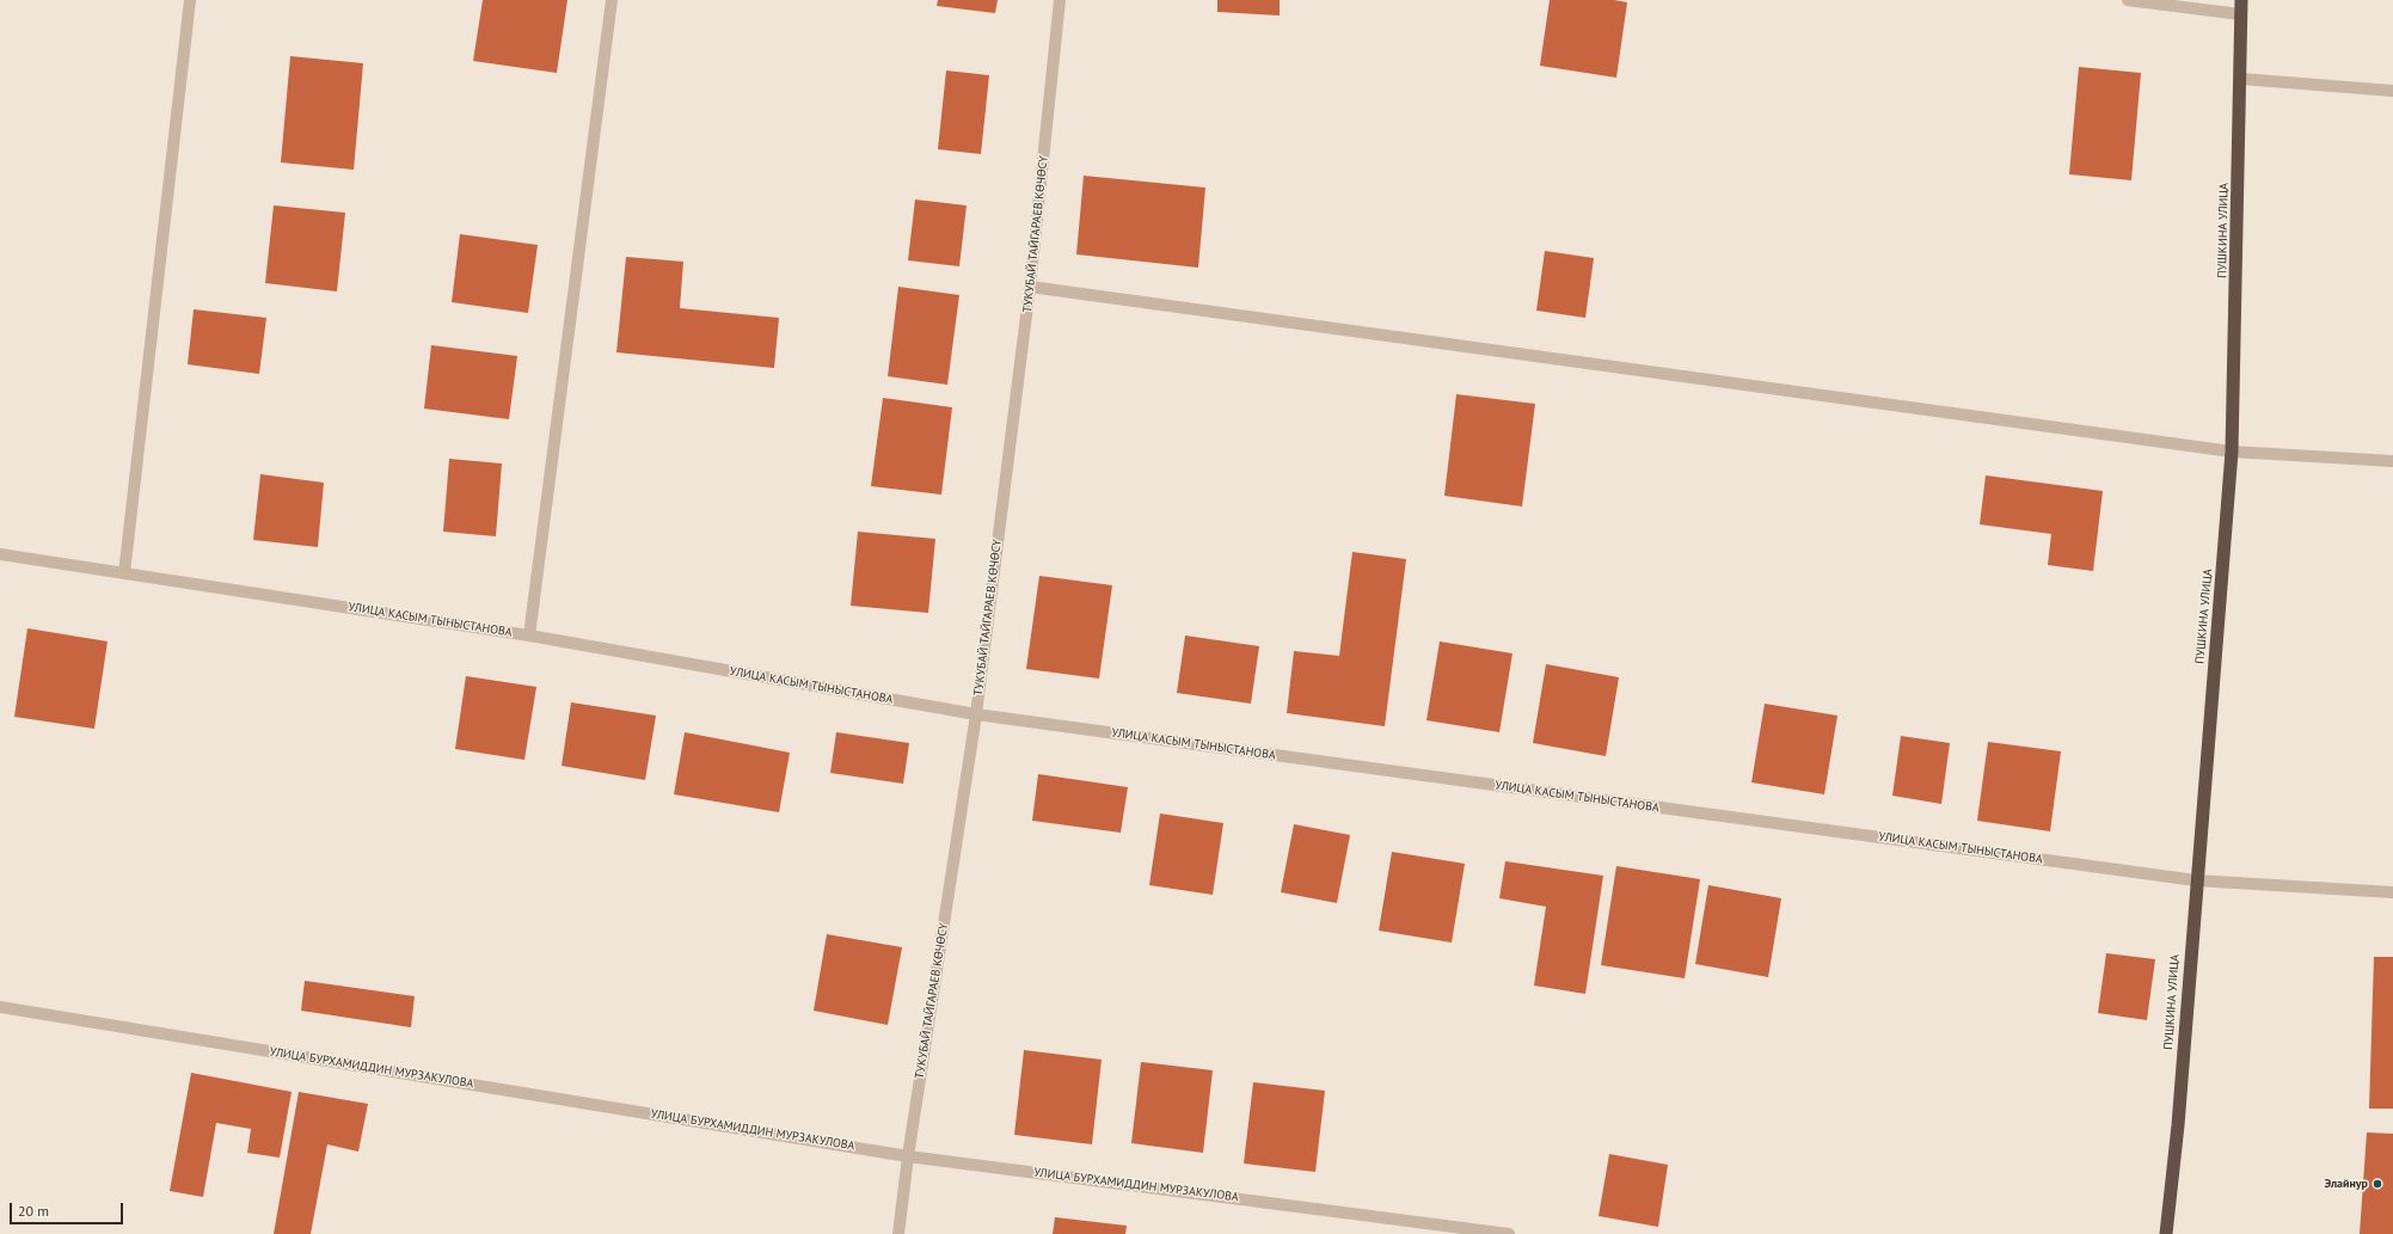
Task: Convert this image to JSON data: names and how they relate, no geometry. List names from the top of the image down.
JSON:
{
  "streets": {
    "highway": ["ПУШКИНА УЛИЦА"],
    "street": ["ТУКУБАЙ ТАЙГАРАЕВ КӨЧӨСҮ", "УЛИЦА КАСЫМ ТЫНЫСТАНОВА", "УЛИЦА БУРХАМИДДИН МУРЗАКУЛОВА"]
  },
  "crossings": [
    ["ПУШКИНА УЛИЦА", "УЛИЦА КАСЫМ ТЫНЫСТАНОВА"],
    ["ТУКУБАЙ ТАЙГАРАЕВ КӨЧӨСҮ", "УЛИЦА КАСЫМ ТЫНЫСТАНОВА"],
    ["ТУКУБАЙ ТАЙГАРАЕВ КӨЧӨСҮ", "УЛИЦА БУРХАМИДДИН МУРЗАКУЛОВА"]
  ],
  "places": ["Элайнур"],
  "scale_bar": "20 m"
}
